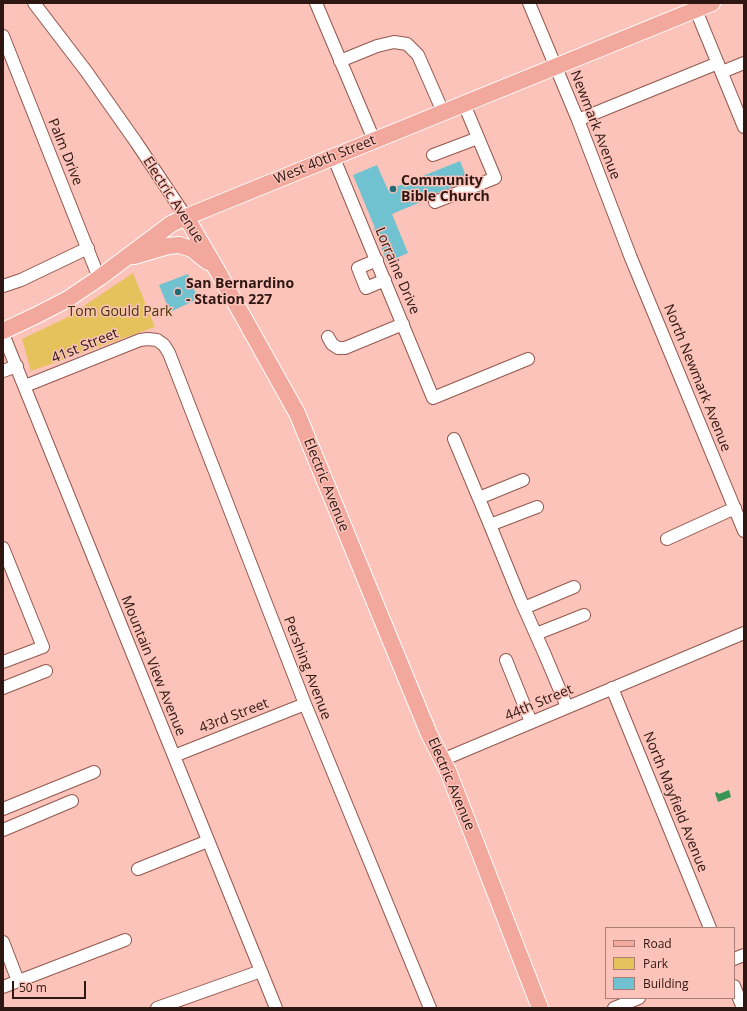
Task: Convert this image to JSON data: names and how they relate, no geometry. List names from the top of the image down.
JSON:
{
  "streets": {
    "main road": ["West 40th Street", "Electric Avenue"],
    "street": [
      "Newmark Avenue",
      "Palm Drive",
      "Lorraine Drive",
      "41st Street",
      "North Newmark Avenue",
      "Mountain View Avenue",
      "Pershing Avenue",
      "44th Street",
      "43rd Street",
      "North Mayfield Avenue"
    ]
  },
  "crossings": [
    ["Newmark Avenue", "West 40th Street"],
    ["Newmark Avenue", "North Newmark Avenue"],
    ["Palm Drive", "West 40th Street"],
    ["West 40th Street", "Electric Avenue"],
    ["West 40th Street", "Lorraine Drive"],
    ["Electric Avenue", "44th Street"],
    ["41st Street", "Mountain View Avenue"],
    ["41st Street", "Pershing Avenue"],
    ["Mountain View Avenue", "43rd Street"],
    ["Pershing Avenue", "43rd Street"],
    ["44th Street", "North Mayfield Avenue"]
  ],
  "parks": ["Tom Gould Park"],
  "places": ["Community Bible Church", "San Bernardino - Station 227"],
  "legend": ["Road", "Park", "Building"],
  "scale_bar": "50 m"
}
